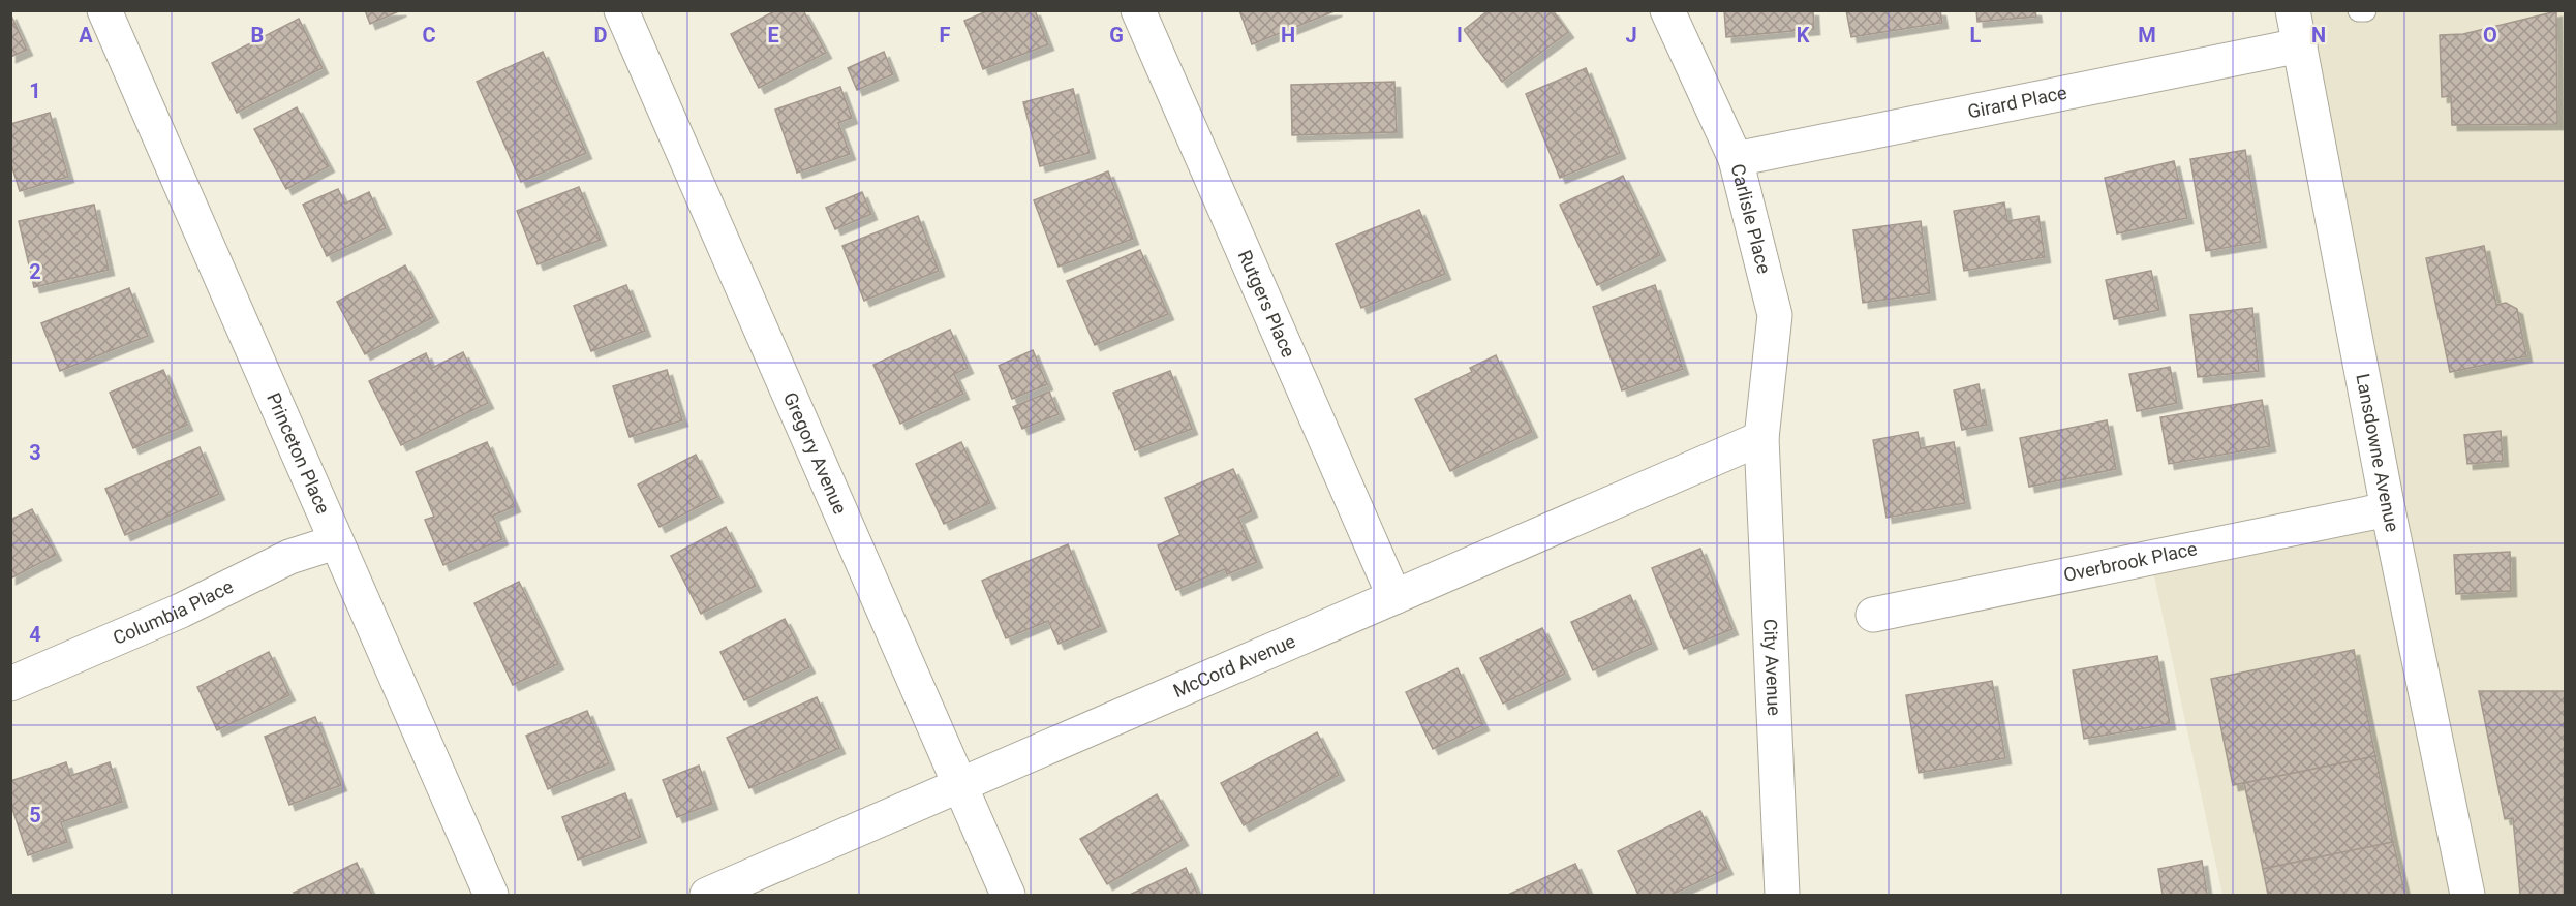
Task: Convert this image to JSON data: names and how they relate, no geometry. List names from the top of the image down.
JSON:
{
  "streets": {
    "street": [
      "Girard Place",
      "Carlisle Place",
      "Rutgers Place",
      "Gregory Avenue",
      "Princeton Place",
      "Lansdowne Avenue",
      "Overbrook Place",
      "Columbia Place",
      "McCord Avenue",
      "City Avenue"
    ]
  },
  "crossings": [
    ["Girard Place", "Carlisle Place"],
    ["Girard Place", "Lansdowne Avenue"],
    ["Carlisle Place", "McCord Avenue"],
    ["Carlisle Place", "City Avenue"],
    ["Rutgers Place", "McCord Avenue"],
    ["Gregory Avenue", "McCord Avenue"],
    ["Princeton Place", "Columbia Place"],
    ["Lansdowne Avenue", "Overbrook Place"],
    ["McCord Avenue", "City Avenue"]
  ],
  "grid": {
    "columns": [
      "A",
      "B",
      "C",
      "D",
      "E",
      "F",
      "G",
      "H",
      "I",
      "J",
      "K",
      "L",
      "M",
      "N",
      "O"
    ],
    "rows": [
      "1",
      "2",
      "3",
      "4",
      "5"
    ]
  }
}
